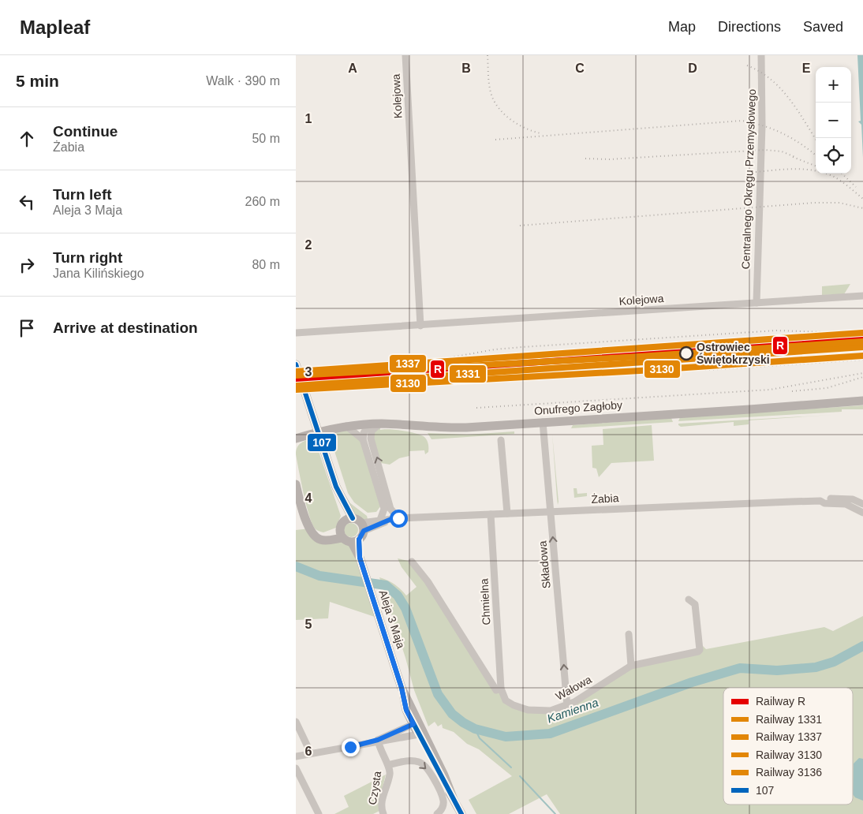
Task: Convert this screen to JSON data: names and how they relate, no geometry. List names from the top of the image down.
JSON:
{
  "streets": {
    "main road": ["Onufrego Zagłoby", "Aleja 3 Maja"],
    "street": [
      "Kolejowa",
      "Centralnego Okręgu Przemysłowego",
      "Żabia",
      "Składowa",
      "Chmielna",
      "Wałowa",
      "Czysta"
    ]
  },
  "crossings": [
    ["Kolejowa", "Centralnego Okręgu Przemysłowego"],
    ["Onufrego Zagłoby", "Składowa"],
    ["Żabia", "Składowa"],
    ["Żabia", "Chmielna"],
    ["Składowa", "Wałowa"],
    ["Chmielna", "Wałowa"]
  ],
  "one_way": ["Składowa"],
  "water": ["Kamienna"],
  "places": ["Ostrowiec Świętokrzyski"],
  "lines": [
    "rail line 1337",
    "rail line R",
    "rail line 3136",
    "rail line 1331",
    "rail line 3130",
    "transit line 107"
  ],
  "legend": [
    "Railway R",
    "Railway 1331",
    "Railway 1337",
    "Railway 3130",
    "Railway 3136",
    "107"
  ],
  "page": {
    "header": "Mapleaf",
    "nav": ["Map", "Directions", "Saved"],
    "heading": ["5 min", "Walk · 390 m"],
    "map_buttons": ["+", "−"],
    "list": [
      ["Continue", "Żabia", "50 m"],
      ["Turn left", "Aleja 3 Maja", "260 m"],
      ["Turn right", "Jana Kilińskiego", "80 m"],
      "Arrive at destination"
    ]
  },
  "grid": {
    "columns": [
      "A",
      "B",
      "C",
      "D",
      "E"
    ],
    "rows": [
      "1",
      "2",
      "3",
      "4",
      "5",
      "6"
    ]
  }
}
